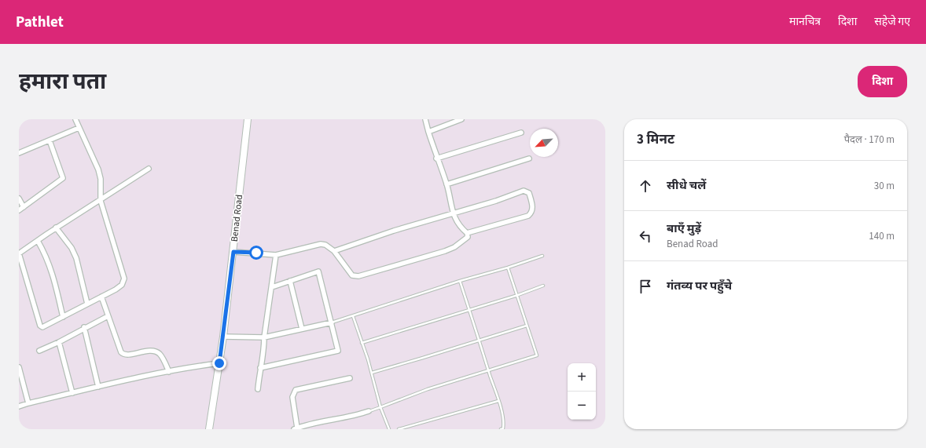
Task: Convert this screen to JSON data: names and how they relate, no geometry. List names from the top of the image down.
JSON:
{
  "streets": {
    "main road": ["Benad Road"]
  },
  "north": "bottom left",
  "page": {
    "header": "Pathlet",
    "nav": ["मानचित्र", "दिशा", "सहेजे गए"],
    "title": "हमारा पता",
    "buttons": "दिशा",
    "heading": ["3 मिनट", "पैदल · 170 m"],
    "list": [
      ["सीधे चलें", "30 m"],
      ["बाएँ मुड़ें", "Benad Road", "140 m"],
      "गंतव्य पर पहुँचे"
    ],
    "map_buttons": ["+", "−"]
  }
}
